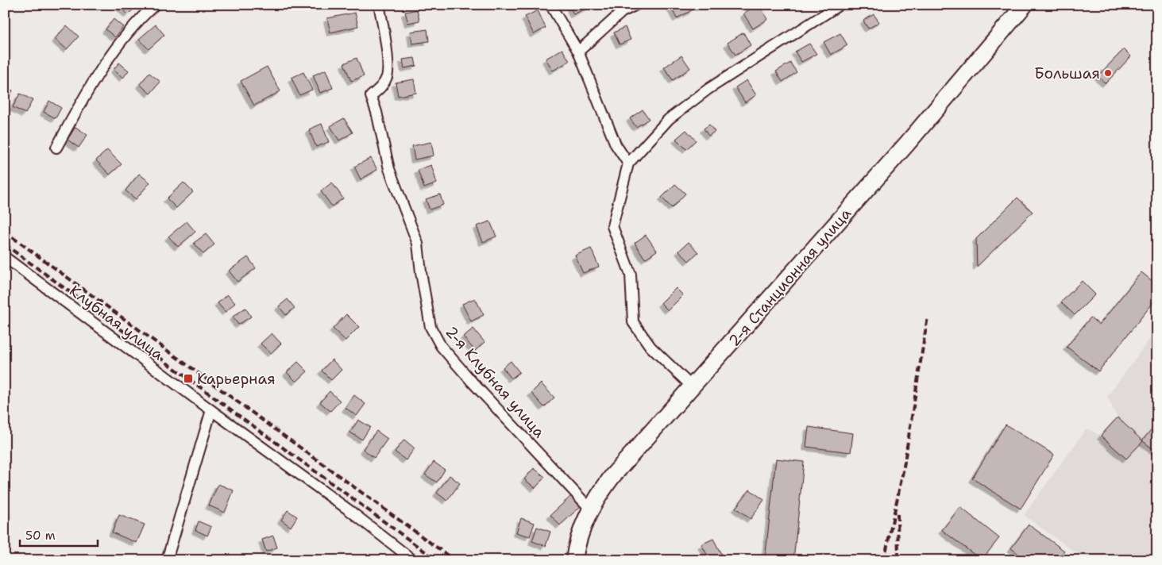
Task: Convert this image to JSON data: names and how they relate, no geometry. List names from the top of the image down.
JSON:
{
  "streets": {
    "main road": ["2-я Станционная улица"],
    "street": ["Клубная улица", "2-я Клубная улица"]
  },
  "crossings": [
    ["2-я Станционная улица", "2-я Клубная улица"]
  ],
  "places": {
    "other": ["Большая"],
    "transit": ["Карьерная"]
  },
  "scale_bar": "50 m"
}
